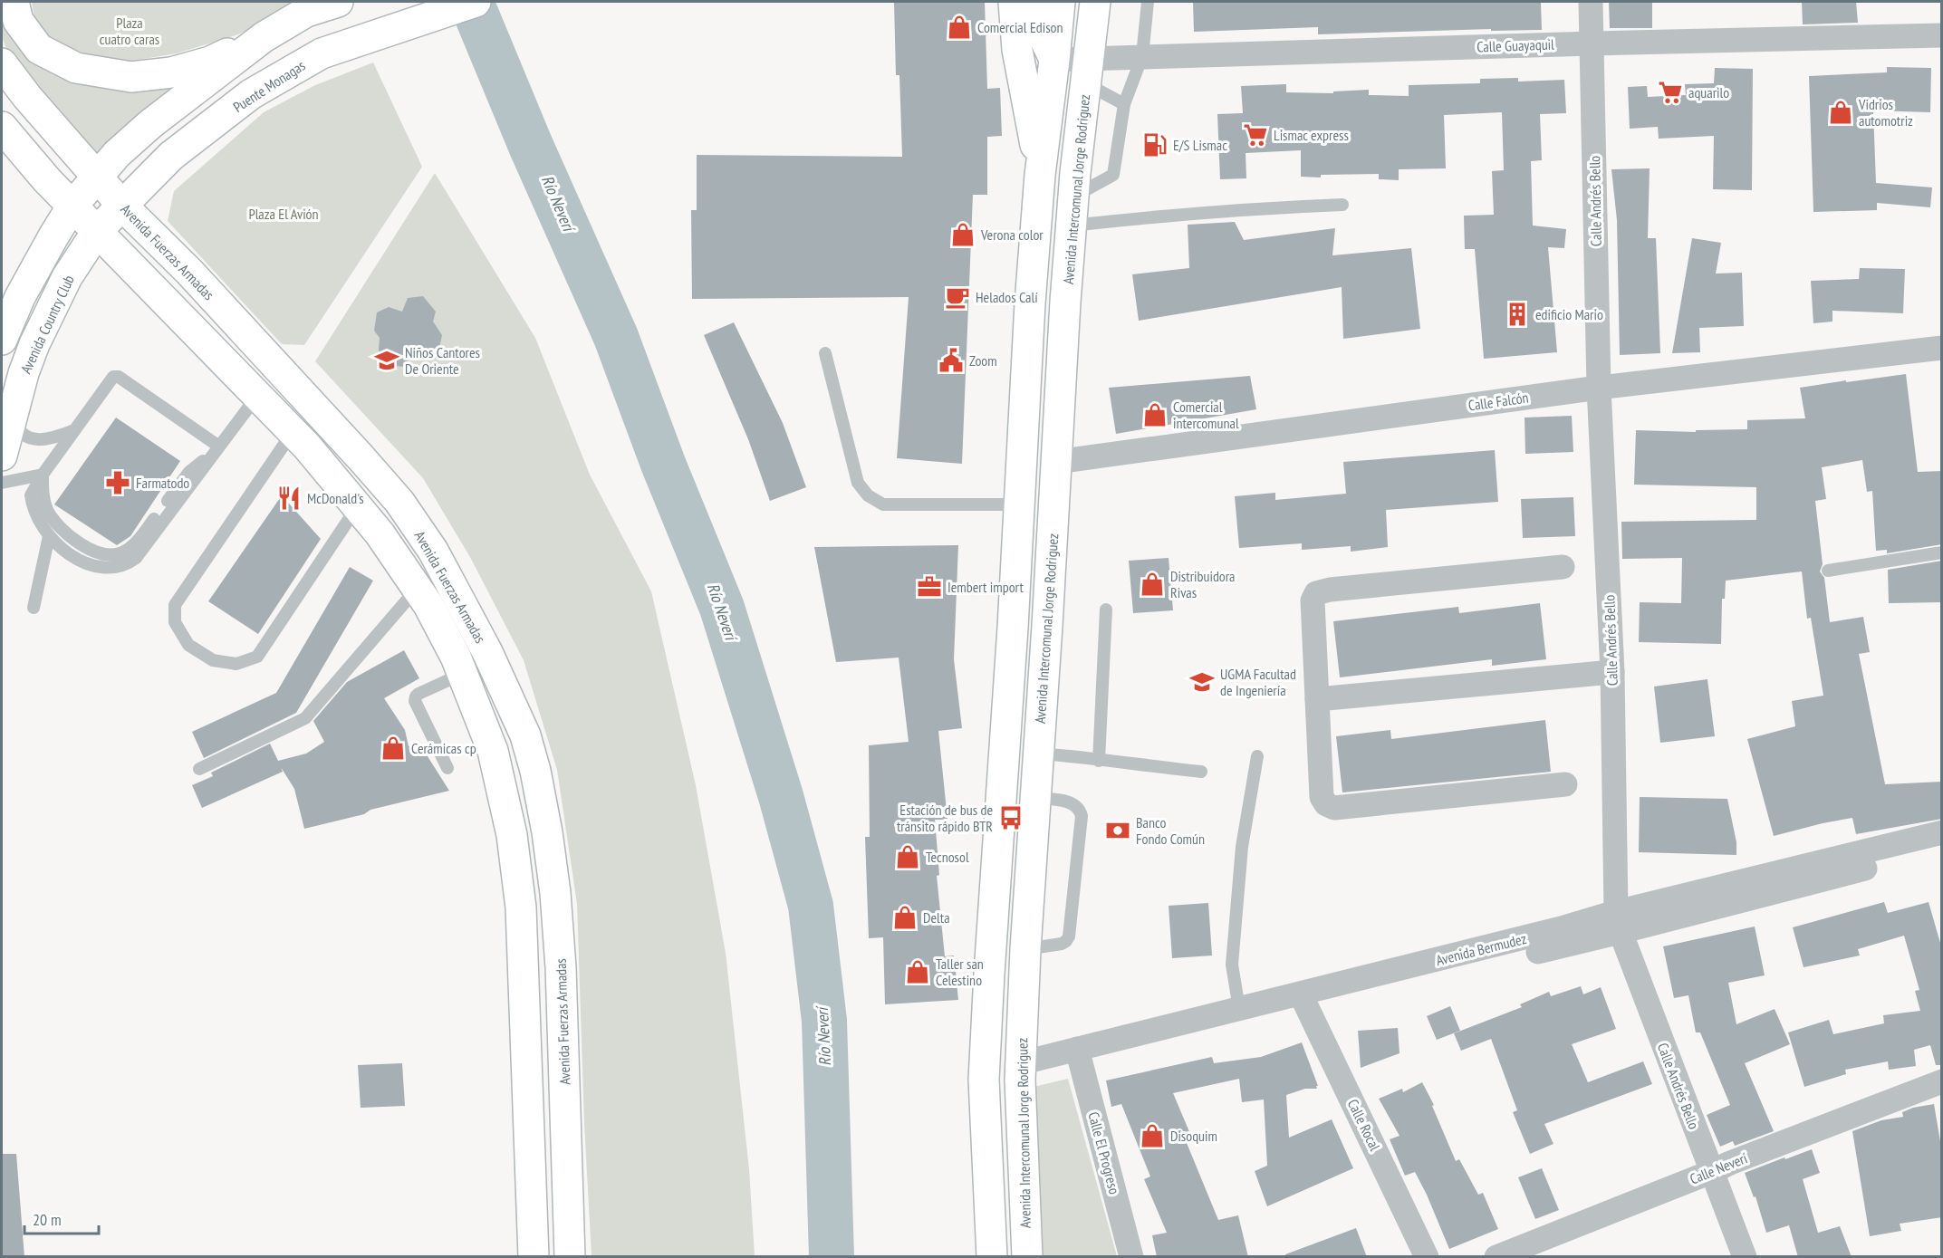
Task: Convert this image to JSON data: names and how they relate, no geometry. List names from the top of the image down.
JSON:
{
  "streets": {
    "street": [
      "Calle Guayaquil",
      "Puente Monagas",
      "Avenida Intercomunal Jorge Rodriguez",
      "Calle Andrés Bello",
      "Avenida Fuerzas Armadas",
      "Avenida Country Club",
      "Calle Falcón",
      "Avenida Bermudez",
      "Calle Rocal",
      "Calle El Progreso",
      "Calle Neverí"
    ]
  },
  "crossings": [
    ["Calle Guayaquil", "Avenida Intercomunal Jorge Rodriguez"],
    ["Calle Guayaquil", "Calle Andrés Bello"],
    ["Puente Monagas", "Avenida Fuerzas Armadas"],
    ["Puente Monagas", "Avenida Country Club"],
    ["Avenida Intercomunal Jorge Rodriguez", "Calle Falcón"],
    ["Avenida Intercomunal Jorge Rodriguez", "Avenida Bermudez"],
    ["Calle Andrés Bello", "Calle Falcón"],
    ["Calle Andrés Bello", "Avenida Bermudez"],
    ["Calle Andrés Bello", "Calle Neverí"],
    ["Avenida Fuerzas Armadas", "Avenida Country Club"],
    ["Avenida Bermudez", "Calle Rocal"],
    ["Avenida Bermudez", "Calle El Progreso"]
  ],
  "water": ["Río Neverí"],
  "parks": ["Plaza cuatro caras", "Plaza El Avión"],
  "places": {
    "shop": [
      "Comercial Edison",
      "Vidrios automotriz",
      "Verona color",
      "Comercial intercomunal",
      "Distribuidora Rivas",
      "Cerámicas cp",
      "Tecnosol",
      "Delta",
      "Taller san Celestino",
      "Disoquim"
    ],
    "supermarket": ["aquarilo", "Lismac express"],
    "fuel station": ["E/S Lismac"],
    "cafe": ["Helados Calí"],
    "building": ["edificio Mario"],
    "school or university": ["Niños Cantores De Oriente", "UGMA Facultad de Ingeniería"],
    "public building": ["Zoom"],
    "pharmacy": ["Farmatodo"],
    "restaurant": ["McDonald's"],
    "office": ["Iembert import"],
    "bus stop": ["Estación de bus de tránsito rápido BTR"],
    "bank": ["Banco Fondo Común"]
  },
  "scale_bar": "20 m"
}
